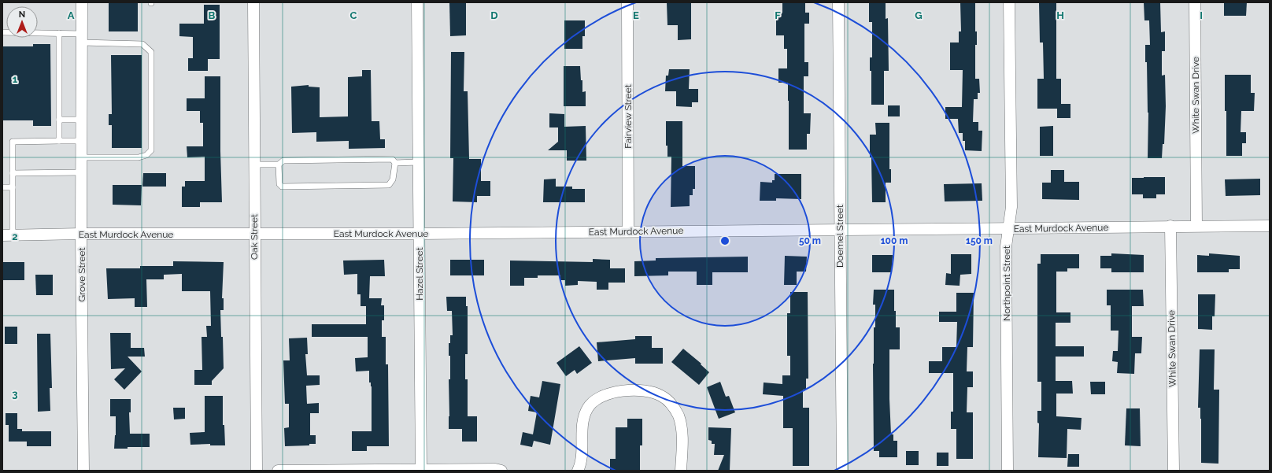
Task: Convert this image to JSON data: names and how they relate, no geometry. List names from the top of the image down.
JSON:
{
  "streets": {
    "street": [
      "White Swan Drive",
      "Fairview Street",
      "East Murdock Avenue",
      "Doemel Street",
      "Oak Street",
      "Hazel Street",
      "Grove Street",
      "Northpoint Street"
    ]
  },
  "crossings": [
    ["White Swan Drive", "East Murdock Avenue"],
    ["Fairview Street", "East Murdock Avenue"],
    ["East Murdock Avenue", "Doemel Street"],
    ["East Murdock Avenue", "Oak Street"],
    ["East Murdock Avenue", "Hazel Street"],
    ["East Murdock Avenue", "Grove Street"],
    ["East Murdock Avenue", "Northpoint Street"]
  ],
  "north": "top",
  "grid": {
    "columns": [
      "A",
      "B",
      "C",
      "D",
      "E",
      "F",
      "G",
      "H",
      "I"
    ],
    "rows": ["1", "2", "3"]
  },
  "rings": ["50 m", "100 m", "150 m"]
}
